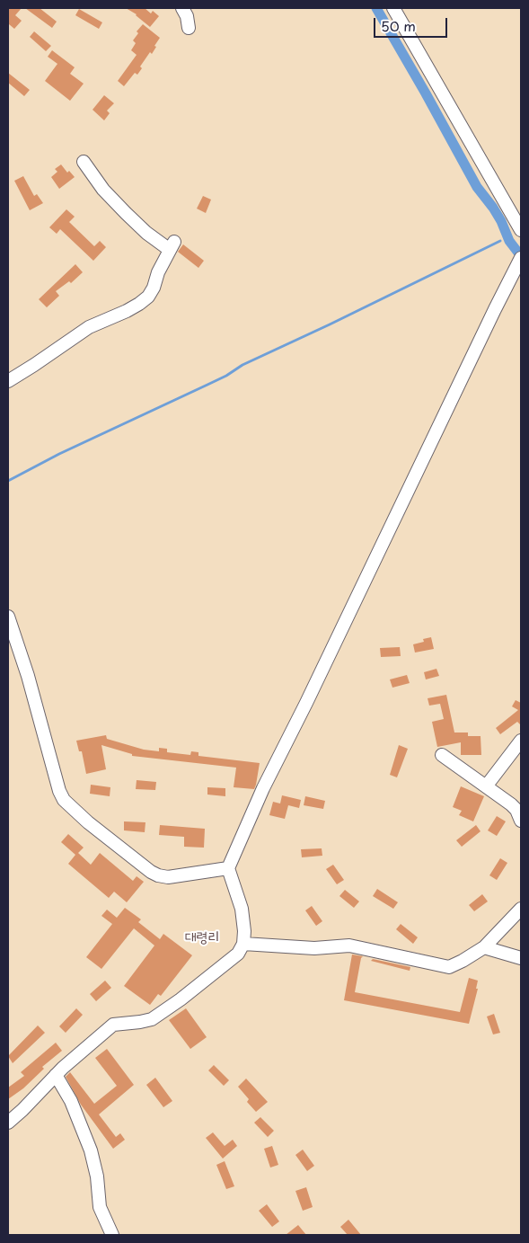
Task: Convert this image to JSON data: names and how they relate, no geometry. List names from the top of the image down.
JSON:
{
  "districts": ["대령리"],
  "scale_bar": "50 m"
}
